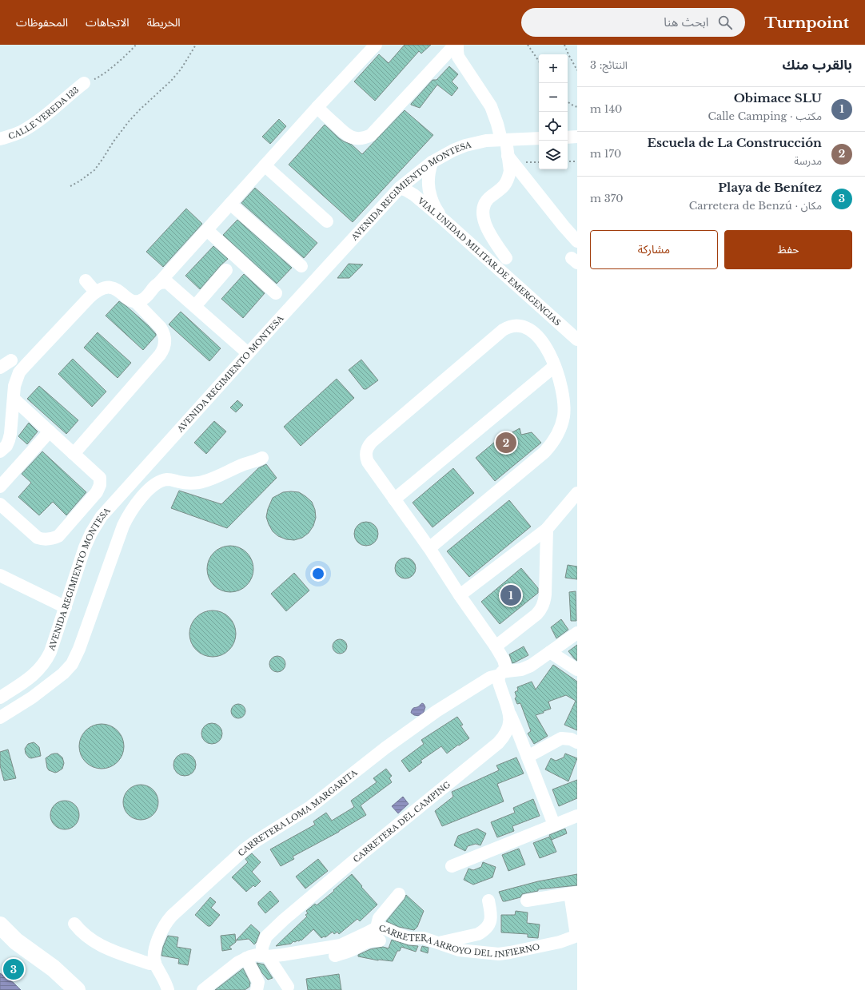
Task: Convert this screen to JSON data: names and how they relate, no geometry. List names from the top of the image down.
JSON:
{
  "streets": {
    "street": [
      "CALLE VEREDA 133",
      "AVENIDA REGIMIENTO MONTESA",
      "VIAL UNIDAD MILITAR DE EMERGENCIAS",
      "CARRETERA LOMA MARGARITA",
      "CARRETERA DEL CAMPING",
      "CARRETERA ARROYO DEL INFIERNO"
    ]
  },
  "crossings": [
    ["AVENIDA REGIMIENTO MONTESA", "VIAL UNIDAD MILITAR DE EMERGENCIAS"],
    ["CARRETERA LOMA MARGARITA", "CARRETERA DEL CAMPING"],
    ["CARRETERA DEL CAMPING", "CARRETERA ARROYO DEL INFIERNO"]
  ],
  "page": {
    "header": "Turnpoint",
    "search": "ابحث هنا",
    "nav": ["الخريطة", "الاتجاهات", "المحفوظات"],
    "heading": ["بالقرب منك", "النتائج: 3"],
    "map_buttons": ["+", "−"],
    "list": [
      {
        "mark": "1",
        "name": "Obimace SLU",
        "note": "مكتب · Calle Camping",
        "value": "140 m"
      },
      {
        "mark": "2",
        "name": "Escuela de La Construcción",
        "note": "مدرسة",
        "value": "170 m"
      },
      {
        "mark": "3",
        "name": "Playa de Benítez",
        "note": "مكان · Carretera de Benzú",
        "value": "370 m"
      }
    ],
    "buttons": ["حفظ", "مشاركة"],
    "pins": ["2", "1", "3"]
  }
}
